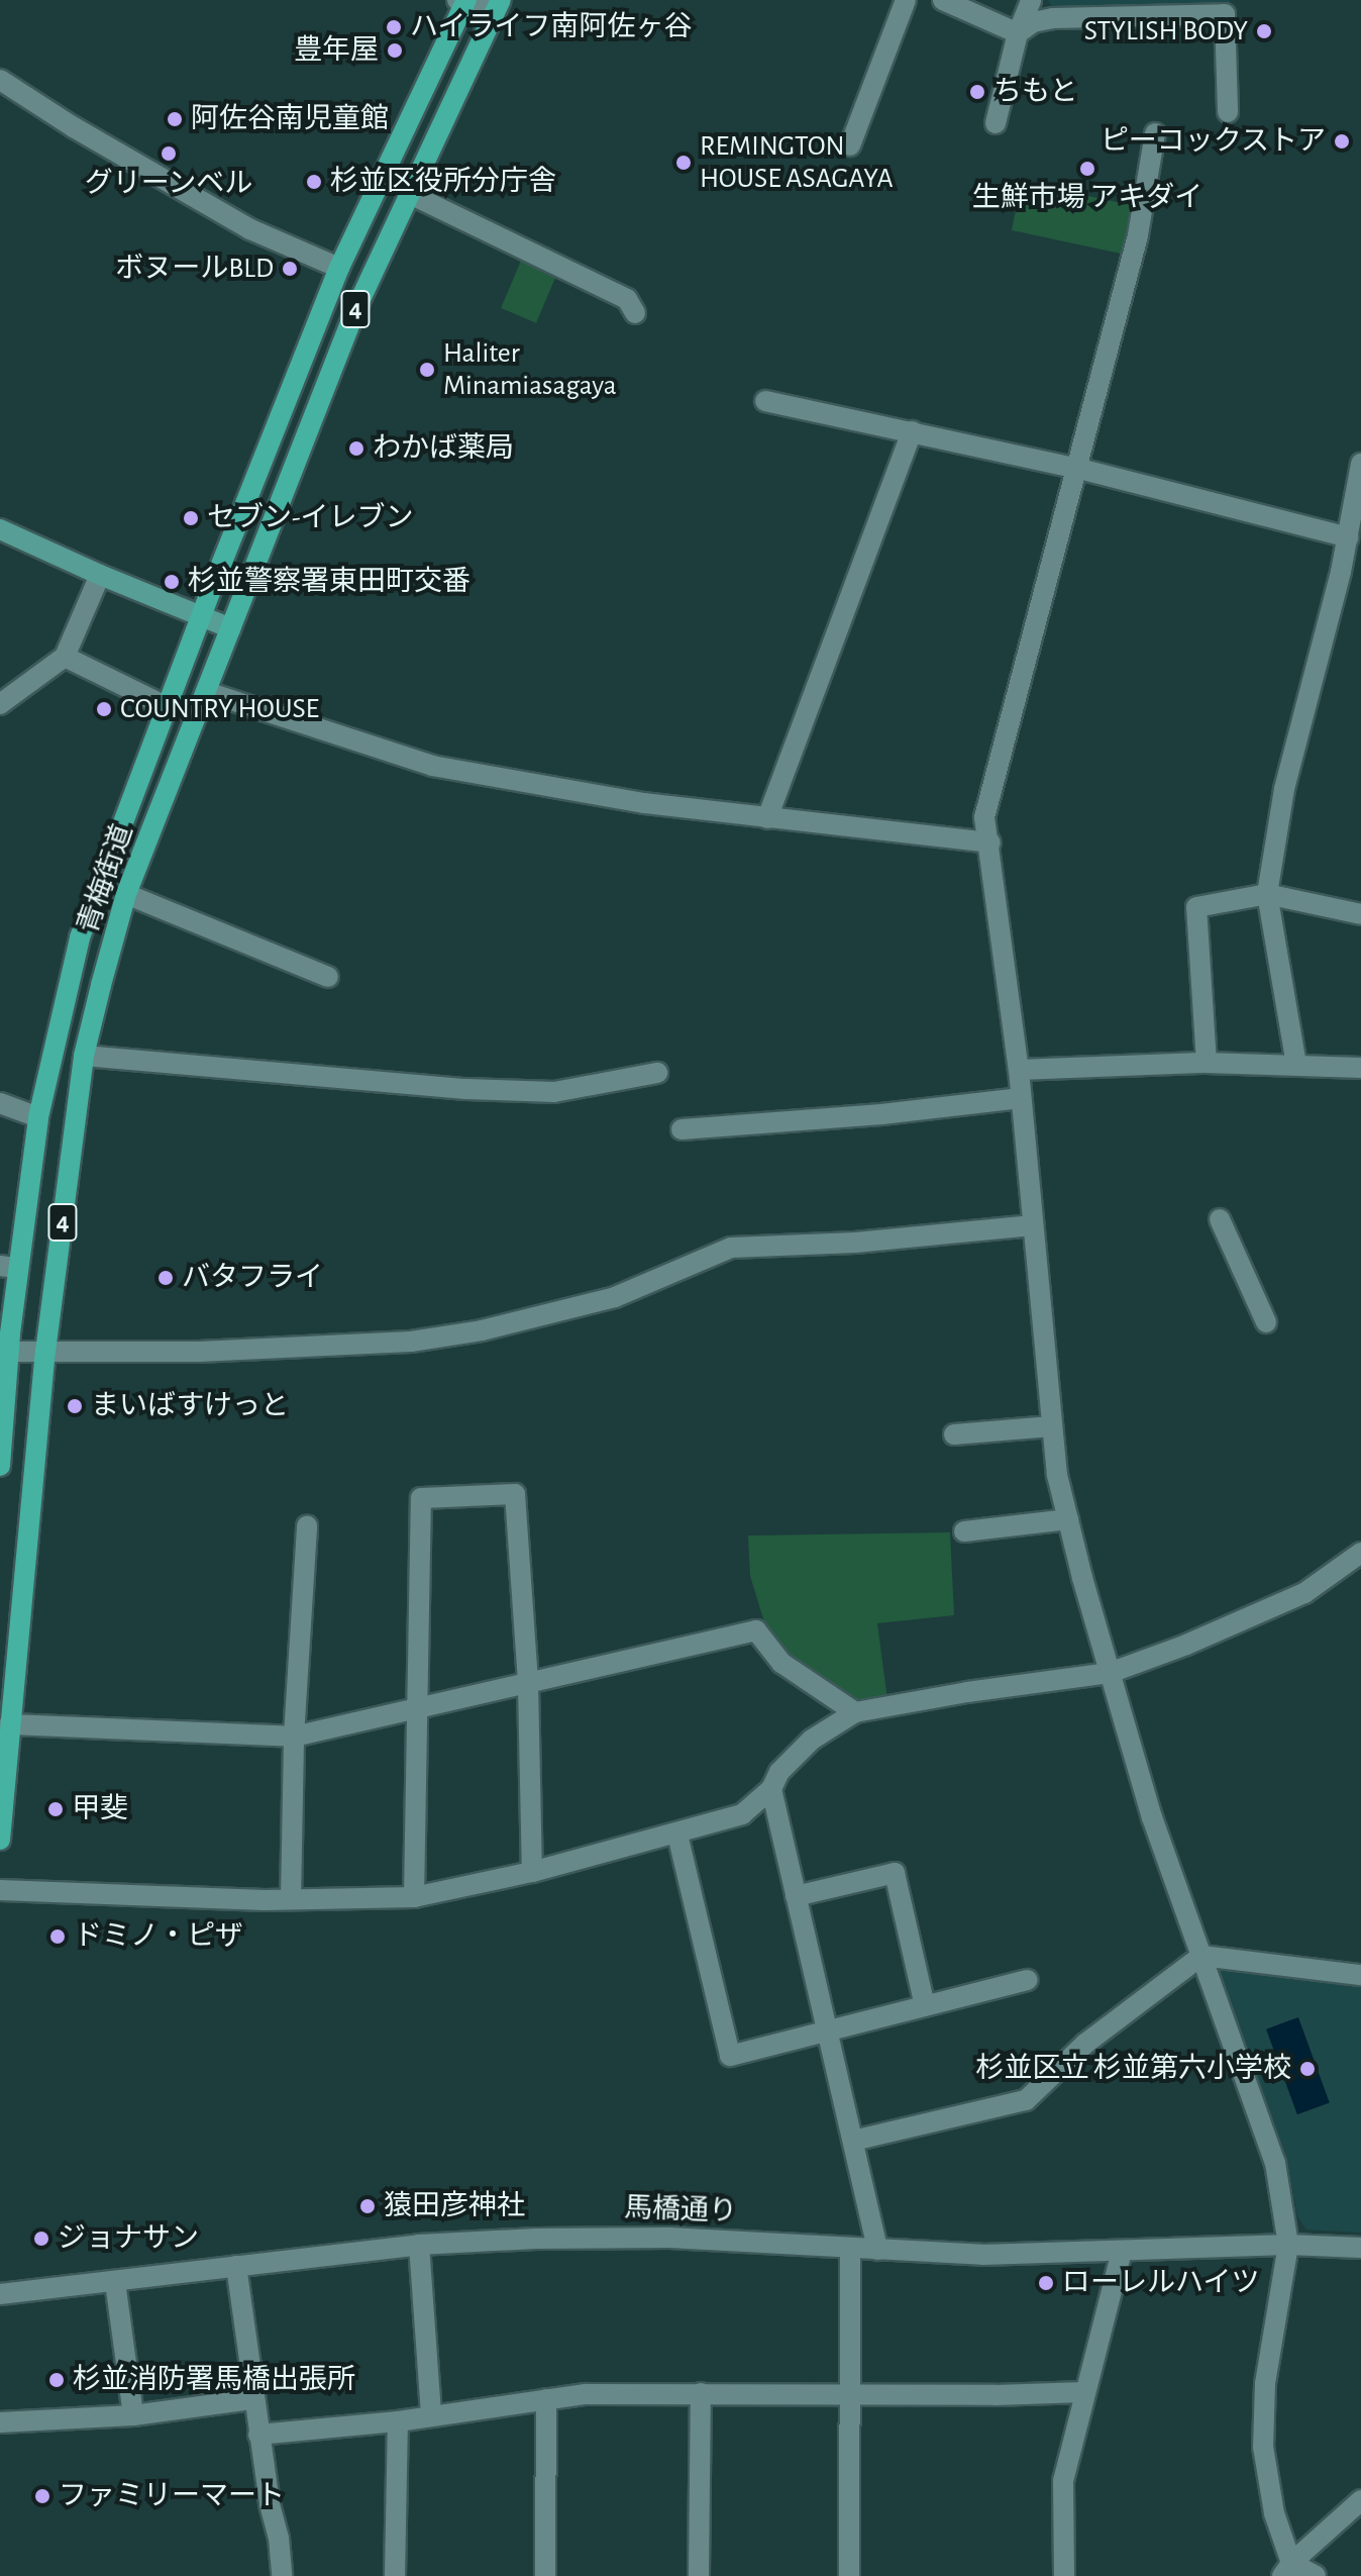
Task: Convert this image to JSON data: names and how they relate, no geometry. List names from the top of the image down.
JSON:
{
  "streets": {
    "main road": ["4", "青梅街道"],
    "street": ["馬橋通り"]
  },
  "places": [
    "ハイライフ南阿佐ヶ谷",
    "STYLISH BODY",
    "豊年屋",
    "ちもと",
    "阿佐谷南児童館",
    "ピーコックストア",
    "グリーンベル",
    "REMINGTON HOUSE ASAGAYA",
    "生鮮市場 アキダイ",
    "杉並区役所分庁舎",
    "ボヌールBLD",
    "Haliter Minamiasagaya",
    "わかば薬局",
    "セブン-イレブン",
    "杉並警察署東田町交番",
    "COUNTRY HOUSE",
    "バタフライ",
    "まいばすけっと",
    "甲斐",
    "ドミノ・ピザ",
    "杉並区立 杉並第六小学校",
    "猿田彦神社",
    "ジョナサン",
    "ローレルハイツ",
    "杉並消防署馬橋出張所",
    "ファミリーマート"
  ]
}
